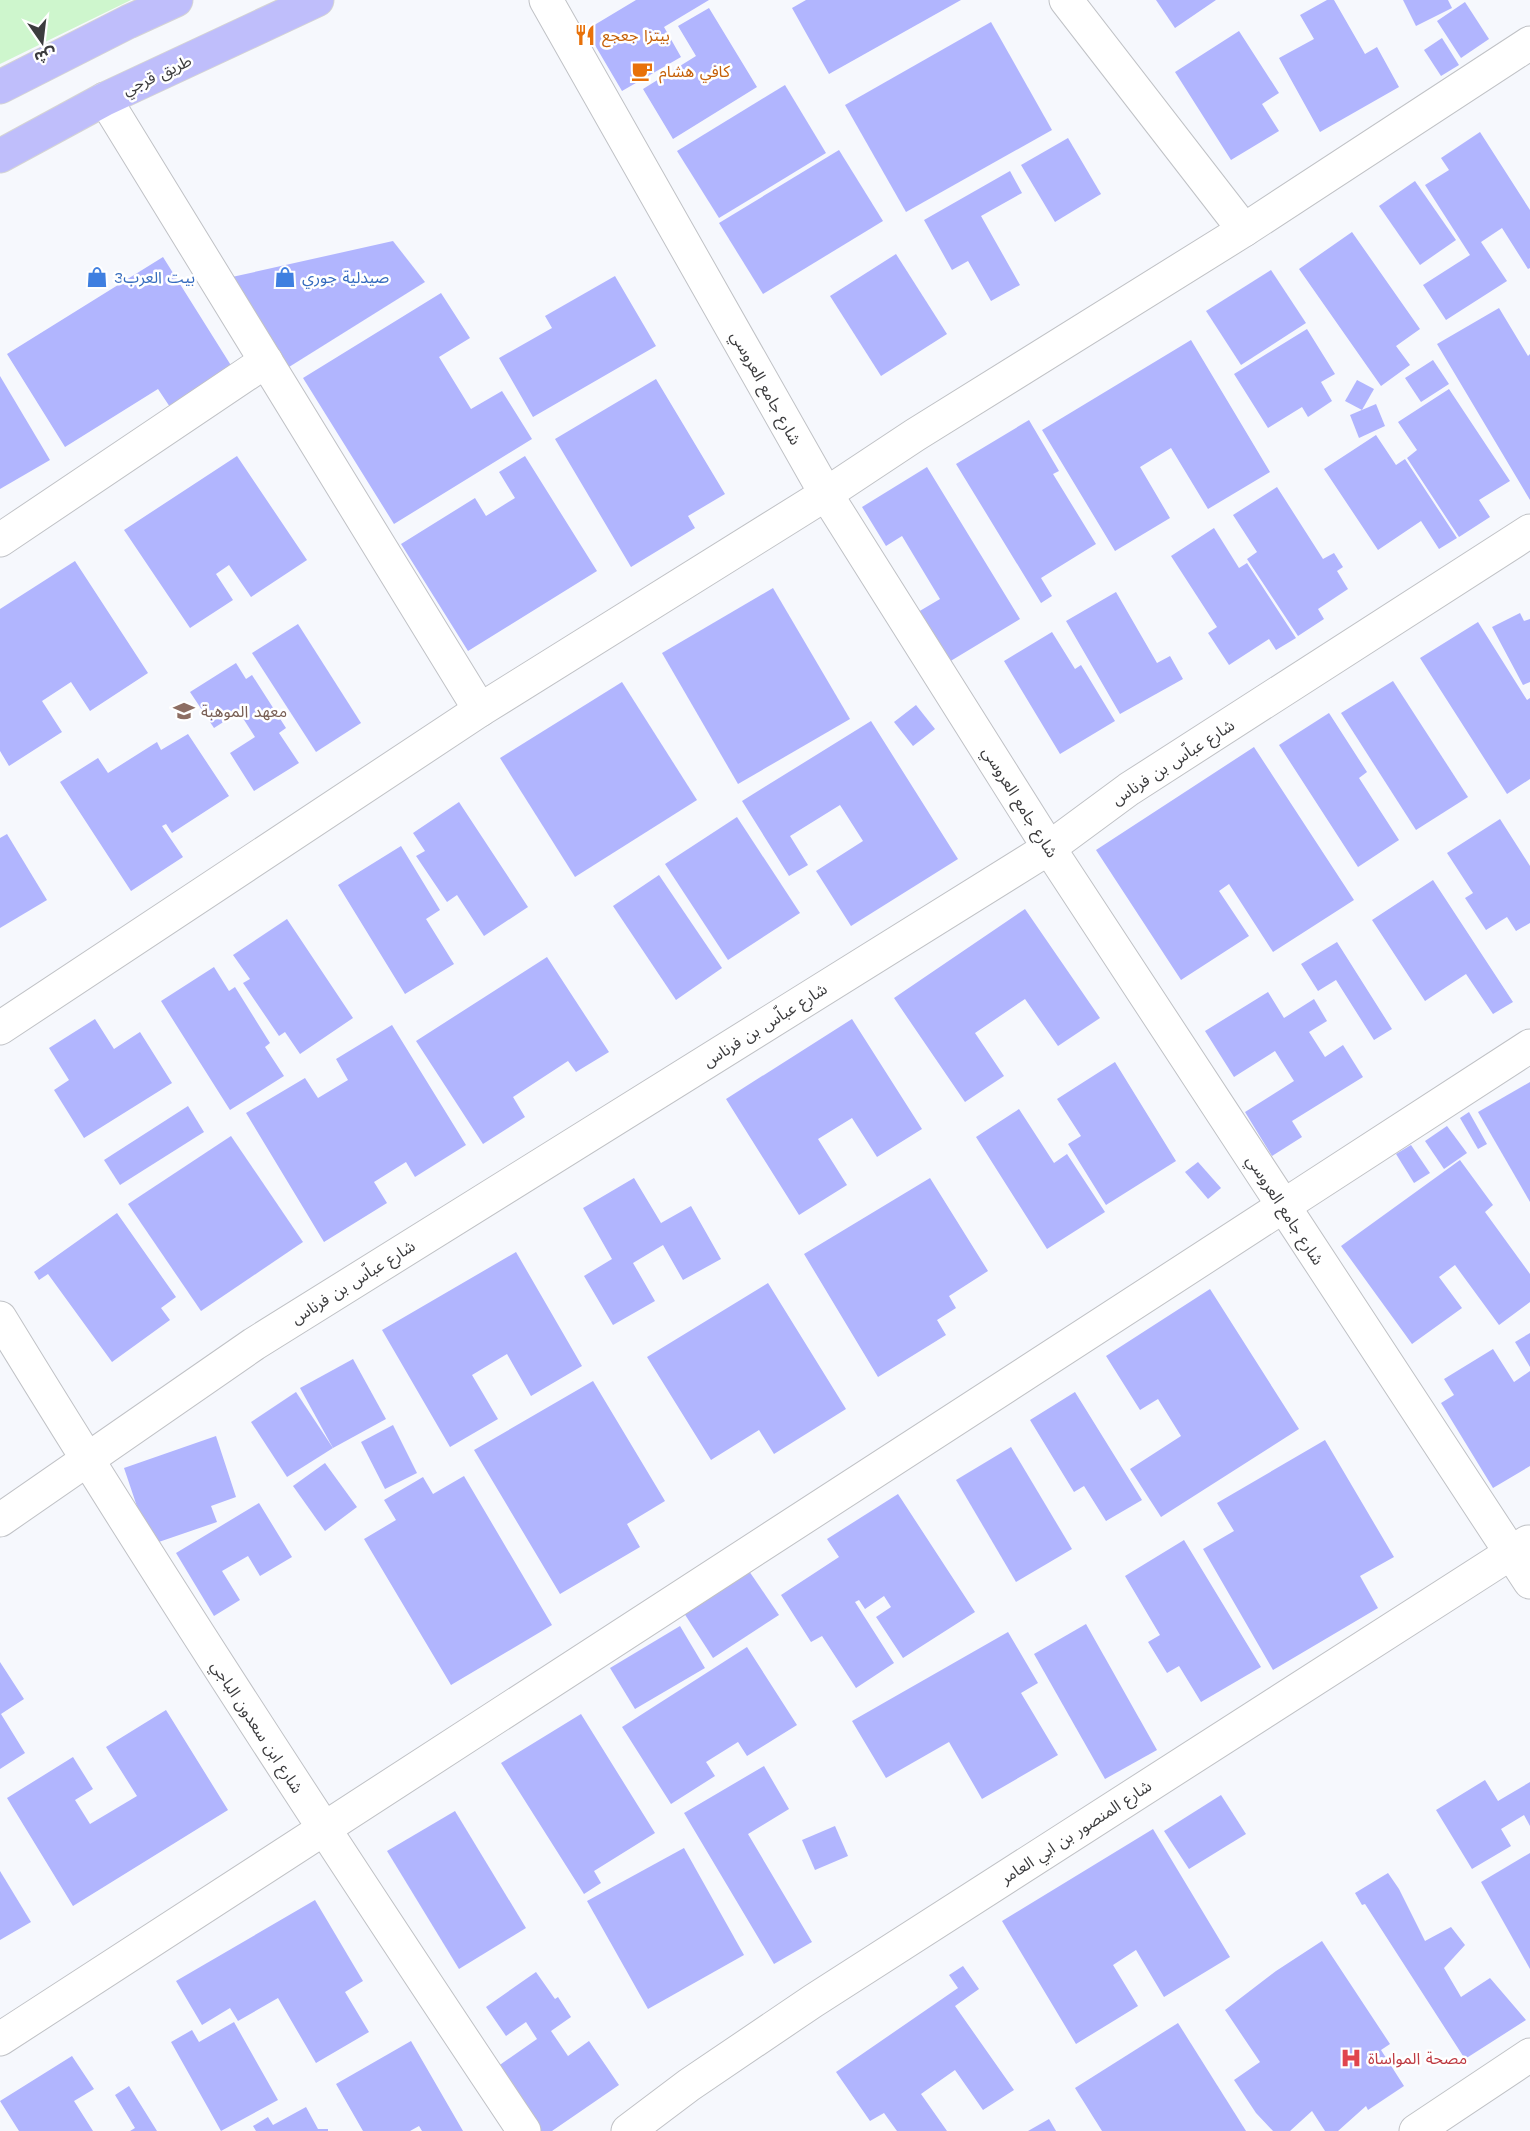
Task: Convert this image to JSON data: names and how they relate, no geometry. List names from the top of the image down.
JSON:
{
  "streets": {
    "highway": ["طريق قرجي"],
    "street": [
      "شارع جامع العروسي",
      "شارع عباّس بن فرناس",
      "شارع ابن سعدون الباجي",
      "شارع المنصور بن ابي العامر"
    ]
  },
  "crossings": [
    ["شارع جامع العروسي", "شارع عباّس بن فرناس"],
    ["شارع جامع العروسي", "شارع المنصور بن ابي العامر"],
    ["شارع عباّس بن فرناس", "شارع ابن سعدون الباجي"]
  ],
  "places": {
    "restaurant": ["بيتزا جعجع"],
    "cafe": ["كافي هشام"],
    "shop": ["بيت العرب3", "صيدلية جوري"],
    "school or university": ["معهد الموهبة"],
    "hospital": ["مصحة المواساة"]
  },
  "north": "bottom"
}
